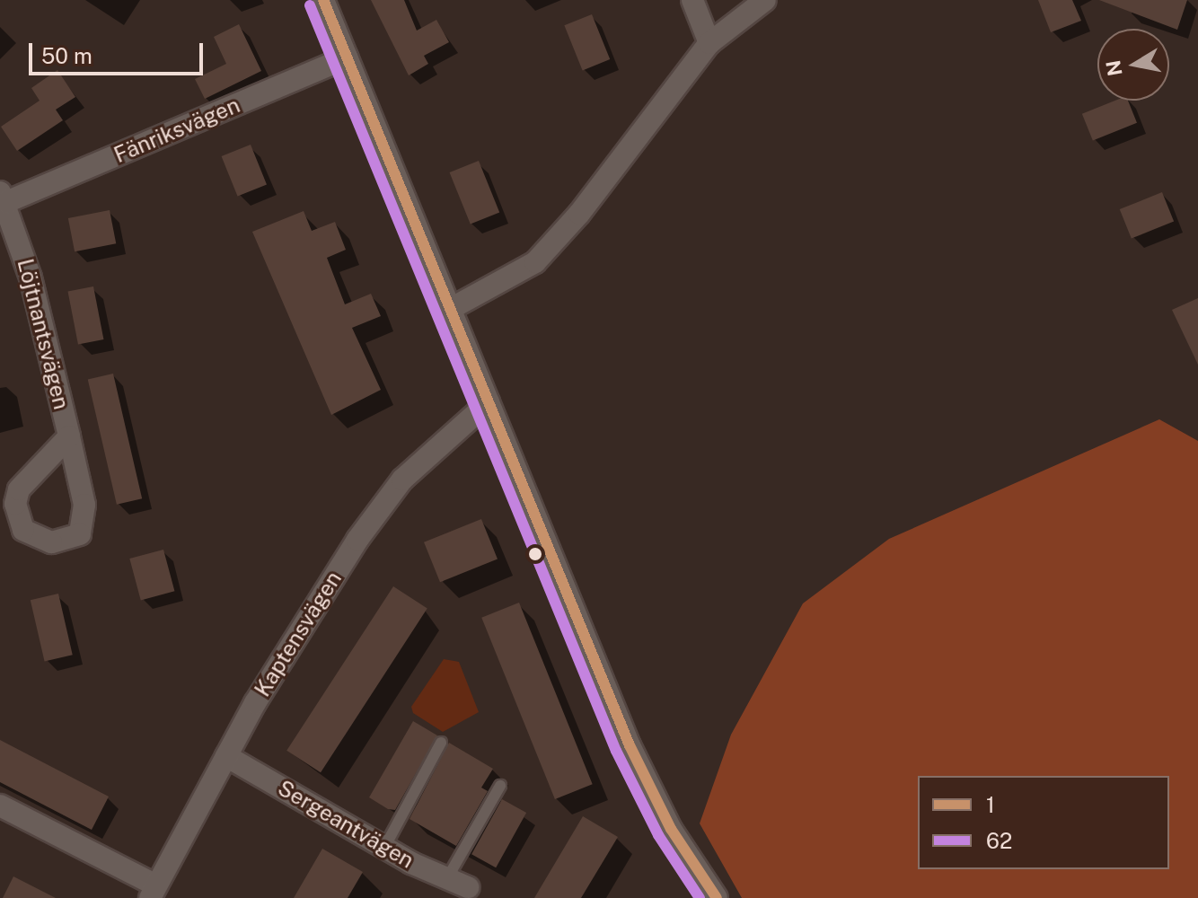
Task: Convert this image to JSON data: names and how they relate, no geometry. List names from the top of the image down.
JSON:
{
  "streets": {
    "street": [
      "Fänriksvägen",
      "Löjtnantsvägen",
      "Kaptensvägen",
      "Sergeantvägen"
    ]
  },
  "crossings": [
    ["Fänriksvägen", "Löjtnantsvägen"],
    ["Kaptensvägen", "Sergeantvägen"]
  ],
  "lines": ["transit line 1", "transit line 62"],
  "legend": ["1", "62"],
  "scale_bar": "50 m",
  "north": "left"
}
